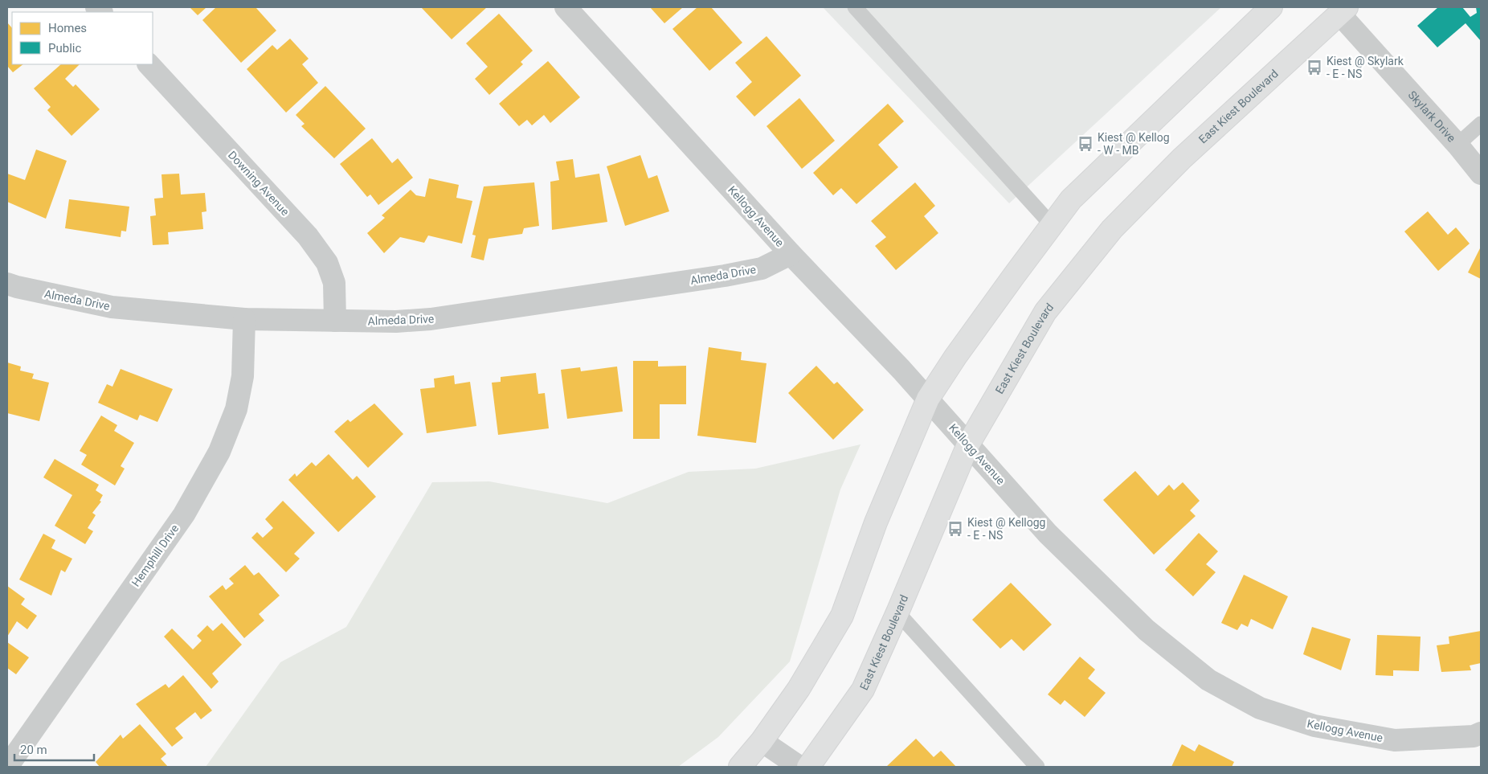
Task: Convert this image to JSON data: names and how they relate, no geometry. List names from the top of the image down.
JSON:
{
  "streets": {
    "main road": ["East Kiest Boulevard"],
    "street": [
      "Skylark Drive",
      "Downing Avenue",
      "Kellogg Avenue",
      "Almeda Drive",
      "Hemphill Drive"
    ]
  },
  "crossings": [
    ["East Kiest Boulevard", "Skylark Drive"],
    ["East Kiest Boulevard", "Kellogg Avenue"],
    ["Downing Avenue", "Almeda Drive"],
    ["Kellogg Avenue", "Almeda Drive"],
    ["Almeda Drive", "Hemphill Drive"]
  ],
  "places": {
    "bus stop": ["Kiest @ Skylark - E - NS", "Kiest @ Kellog - W - MB", "Kiest @ Kellogg - E - NS"]
  },
  "legend": ["Homes", "Public"],
  "scale_bar": "20 m"
}
